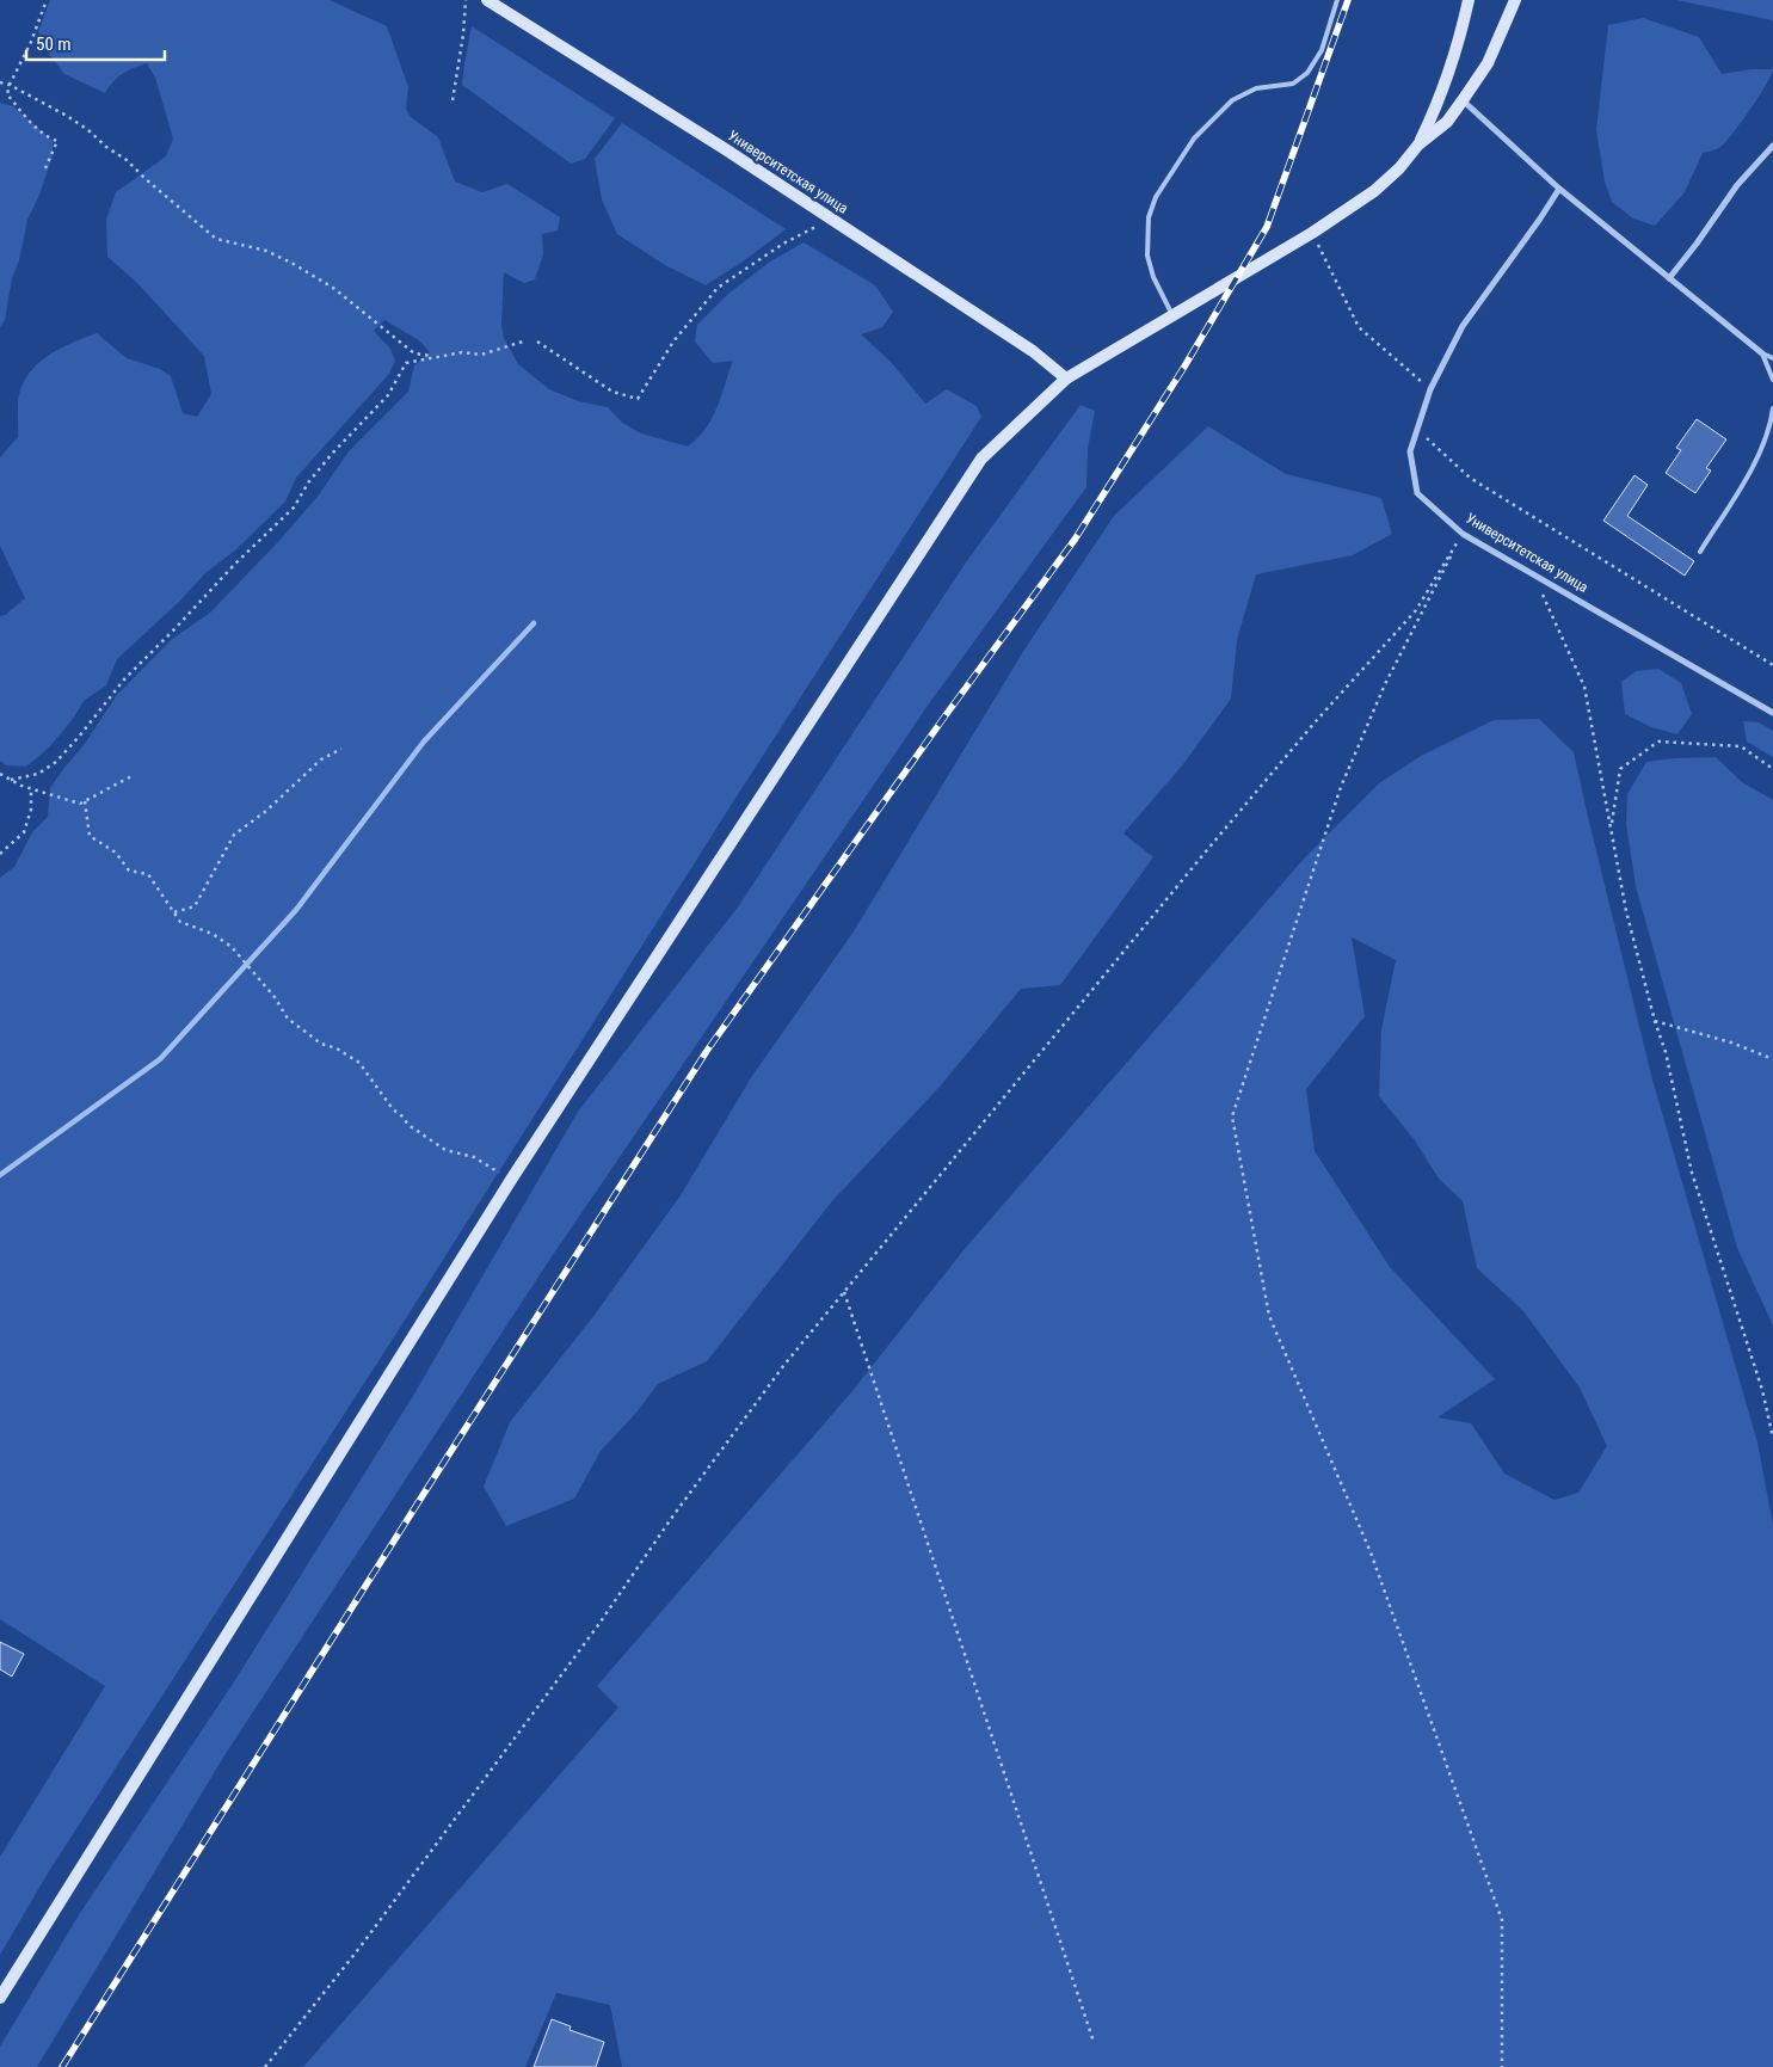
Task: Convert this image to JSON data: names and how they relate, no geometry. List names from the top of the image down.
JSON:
{
  "streets": {
    "main road": ["Университетская улица"]
  },
  "scale_bar": "50 m"
}
